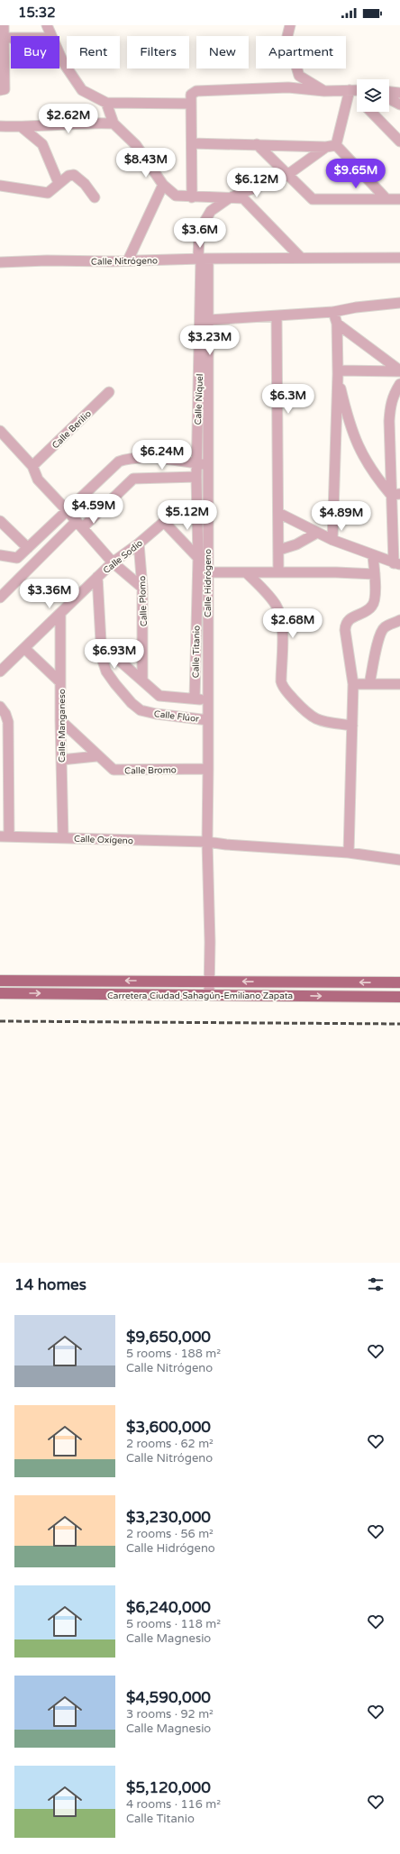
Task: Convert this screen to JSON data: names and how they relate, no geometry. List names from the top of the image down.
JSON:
{
  "streets": {
    "main road": ["Carretera Ciudad Sahagún-Emiliano Zapata"],
    "street": [
      "Calle Nitrógeno",
      "Calle Níquel",
      "Calle Berilio",
      "Calle Sodio",
      "Calle Hidrógeno",
      "Calle Plomo",
      "Calle Titanio",
      "Calle Flúor",
      "Calle Manganeso",
      "Calle Bromo",
      "Calle Oxígeno"
    ]
  },
  "crossings": [
    ["Calle Nitrógeno", "Calle Níquel"],
    ["Calle Nitrógeno", "Calle Hidrógeno"],
    ["Calle Níquel", "Calle Hidrógeno"],
    ["Calle Níquel", "Calle Titanio"],
    ["Calle Sodio", "Calle Plomo"],
    ["Calle Sodio", "Calle Titanio"],
    ["Calle Sodio", "Calle Flúor"],
    ["Calle Sodio", "Calle Manganeso"],
    ["Calle Hidrógeno", "Calle Flúor"],
    ["Calle Hidrógeno", "Calle Bromo"],
    ["Calle Hidrógeno", "Calle Oxígeno"],
    ["Calle Hidrógeno", "Carretera Ciudad Sahagún-Emiliano Zapata"],
    ["Calle Manganeso", "Calle Bromo"],
    ["Calle Manganeso", "Calle Oxígeno"]
  ],
  "page": {
    "status": "15:32",
    "chip": [
      "Buy",
      "Rent",
      "Filters",
      "New",
      "Apartment"
    ],
    "price": [
      "$2.62M",
      "$8.43M",
      "$9.65M",
      "$6.12M",
      "$3.6M",
      "$3.23M",
      "$6.3M",
      "$6.24M",
      "$4.59M",
      "$5.12M",
      "$4.89M",
      "$3.36M",
      "$2.68M",
      "$6.93M"
    ],
    "heading": "14 homes",
    "list": [
      {
        "name": "$9,650,000",
        "note": "5 rooms · 188 m² · Calle Nitrógeno"
      },
      {
        "name": "$3,600,000",
        "note": "2 rooms · 62 m² · Calle Nitrógeno"
      },
      {
        "name": "$3,230,000",
        "note": "2 rooms · 56 m² · Calle Hidrógeno"
      },
      {
        "name": "$6,240,000",
        "note": "5 rooms · 118 m² · Calle Magnesio"
      },
      {
        "name": "$4,590,000",
        "note": "3 rooms · 92 m² · Calle Magnesio"
      },
      {
        "name": "$5,120,000",
        "note": "4 rooms · 116 m² · Calle Titanio"
      }
    ]
  }
}
